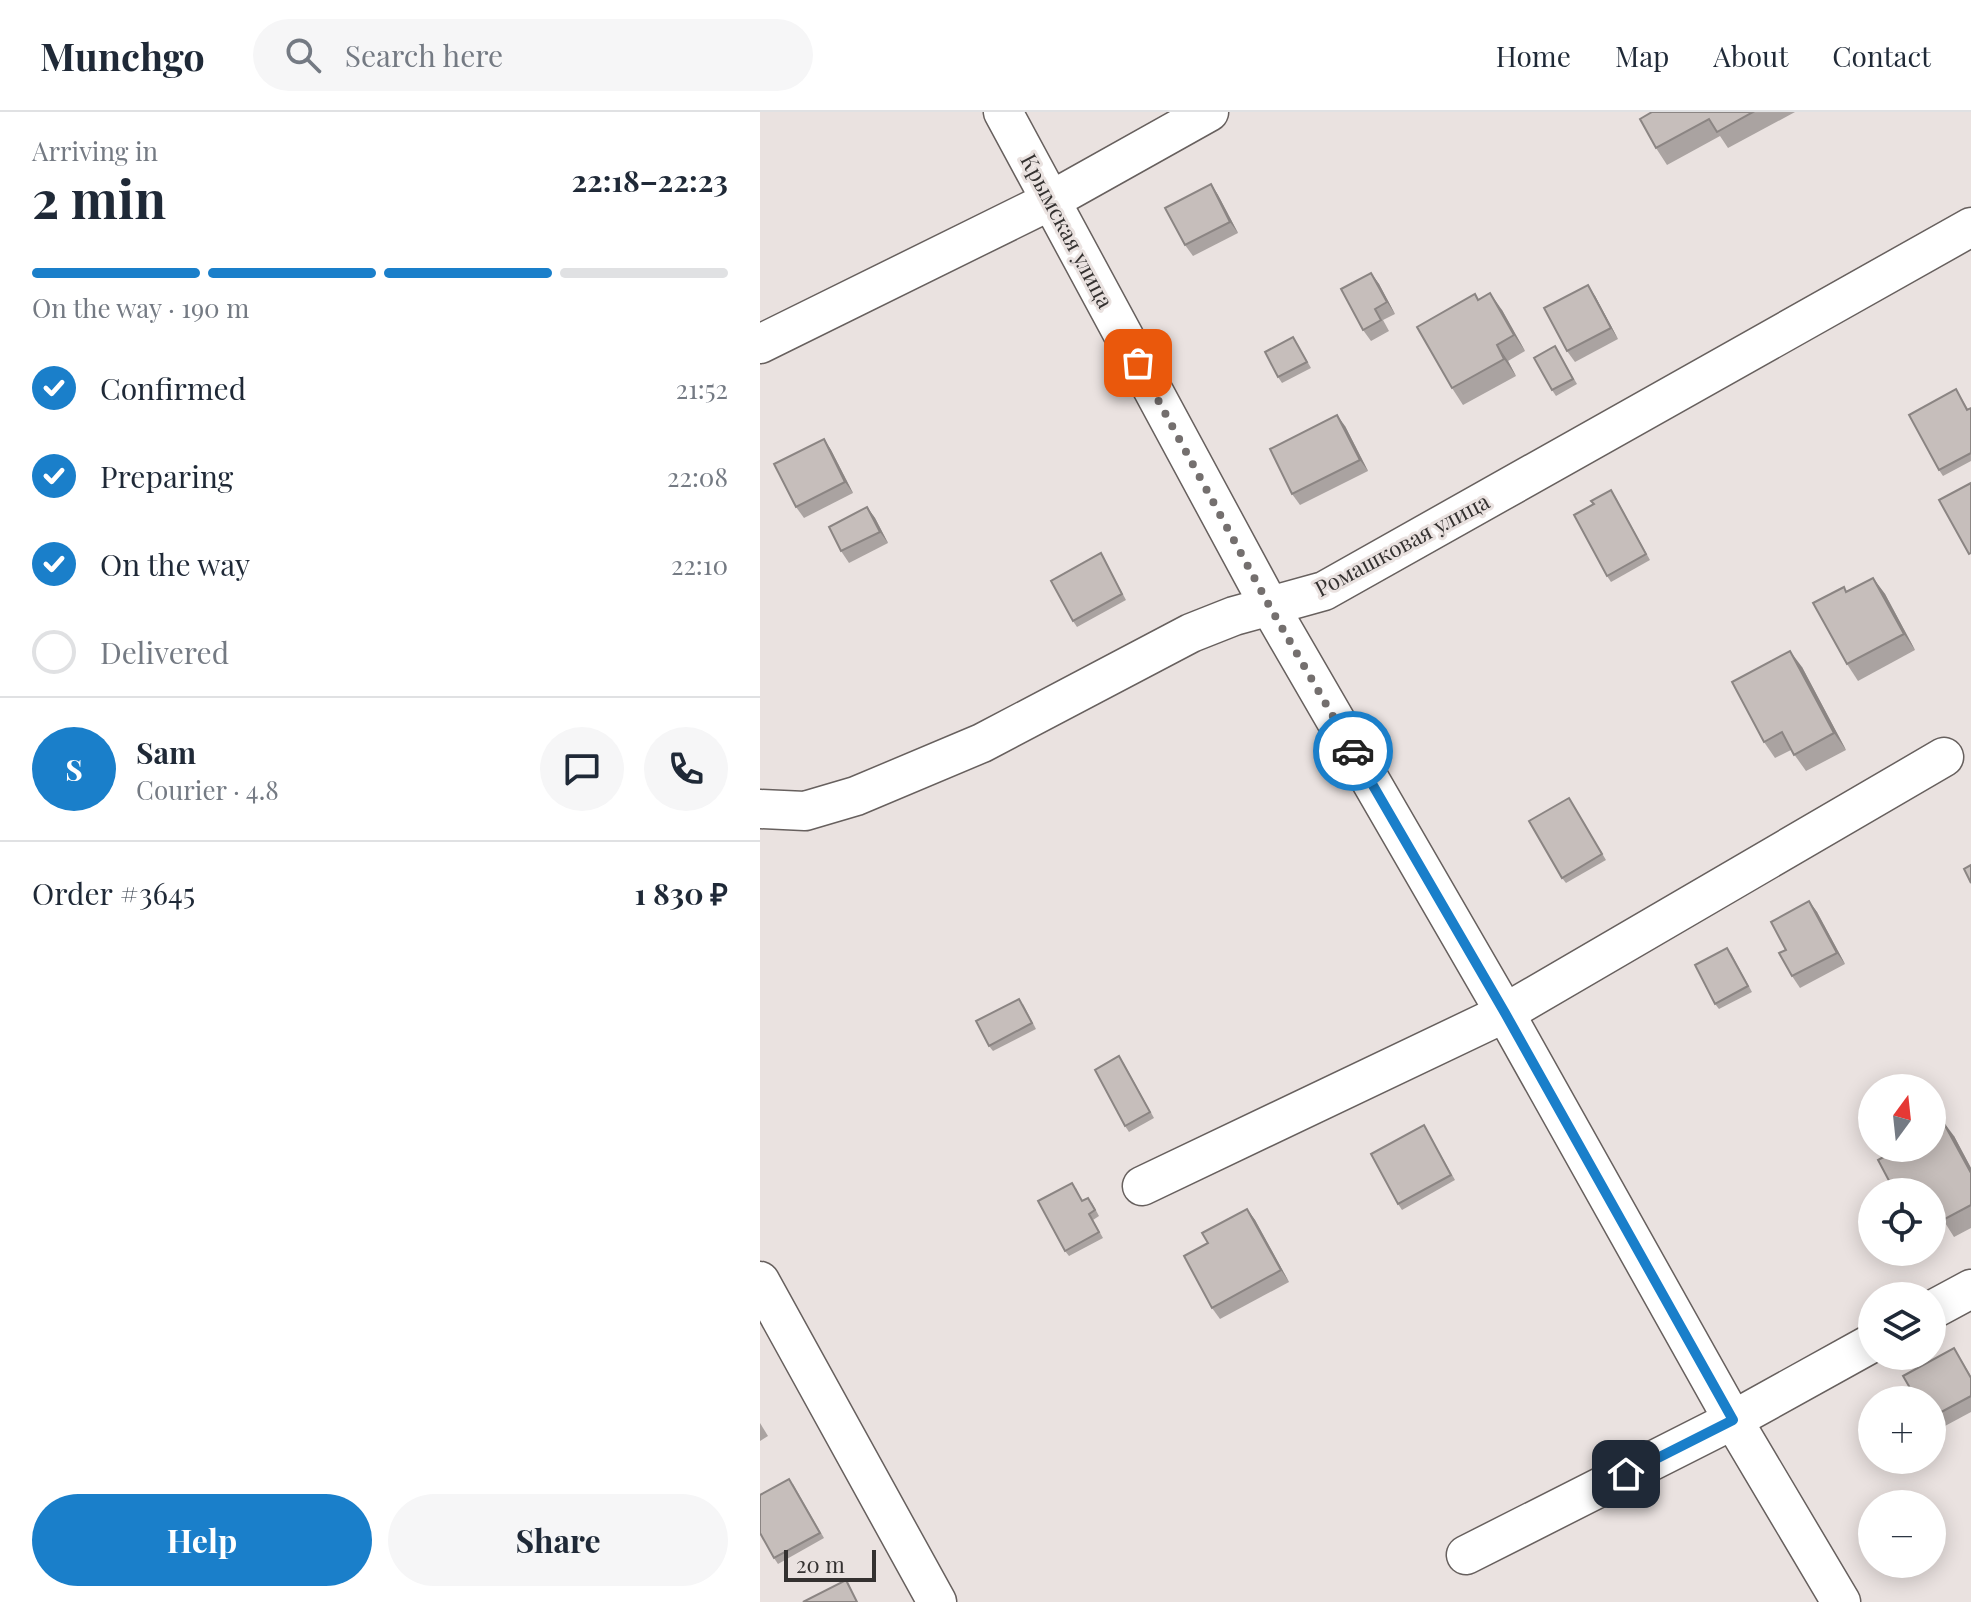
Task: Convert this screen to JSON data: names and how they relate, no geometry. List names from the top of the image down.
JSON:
{
  "streets": {
    "street": ["Крымская улица", "Ромашковая улица"]
  },
  "crossings": [
    ["Крымская улица", "Ромашковая улица"]
  ],
  "scale_bar": "20 m",
  "north": "top",
  "page": {
    "header": "Munchgo",
    "search": "Search here",
    "nav": [
      "Home",
      "Map",
      "About",
      "Contact"
    ],
    "heading": ["2 min", "Arriving in", "22:18–22:23"],
    "panel": [
      "Sam",
      "Courier · 4.8",
      "Order #3645",
      "1 830 ₽"
    ],
    "bar": "On the way · 190 m",
    "list": [
      ["Confirmed", "21:52"],
      ["Preparing", "22:08"],
      ["On the way", "22:10"],
      "Delivered"
    ],
    "round": "S",
    "map_buttons": ["+", "−"],
    "buttons": ["Help", "Share"],
    "scale": "20 m"
  }
}
